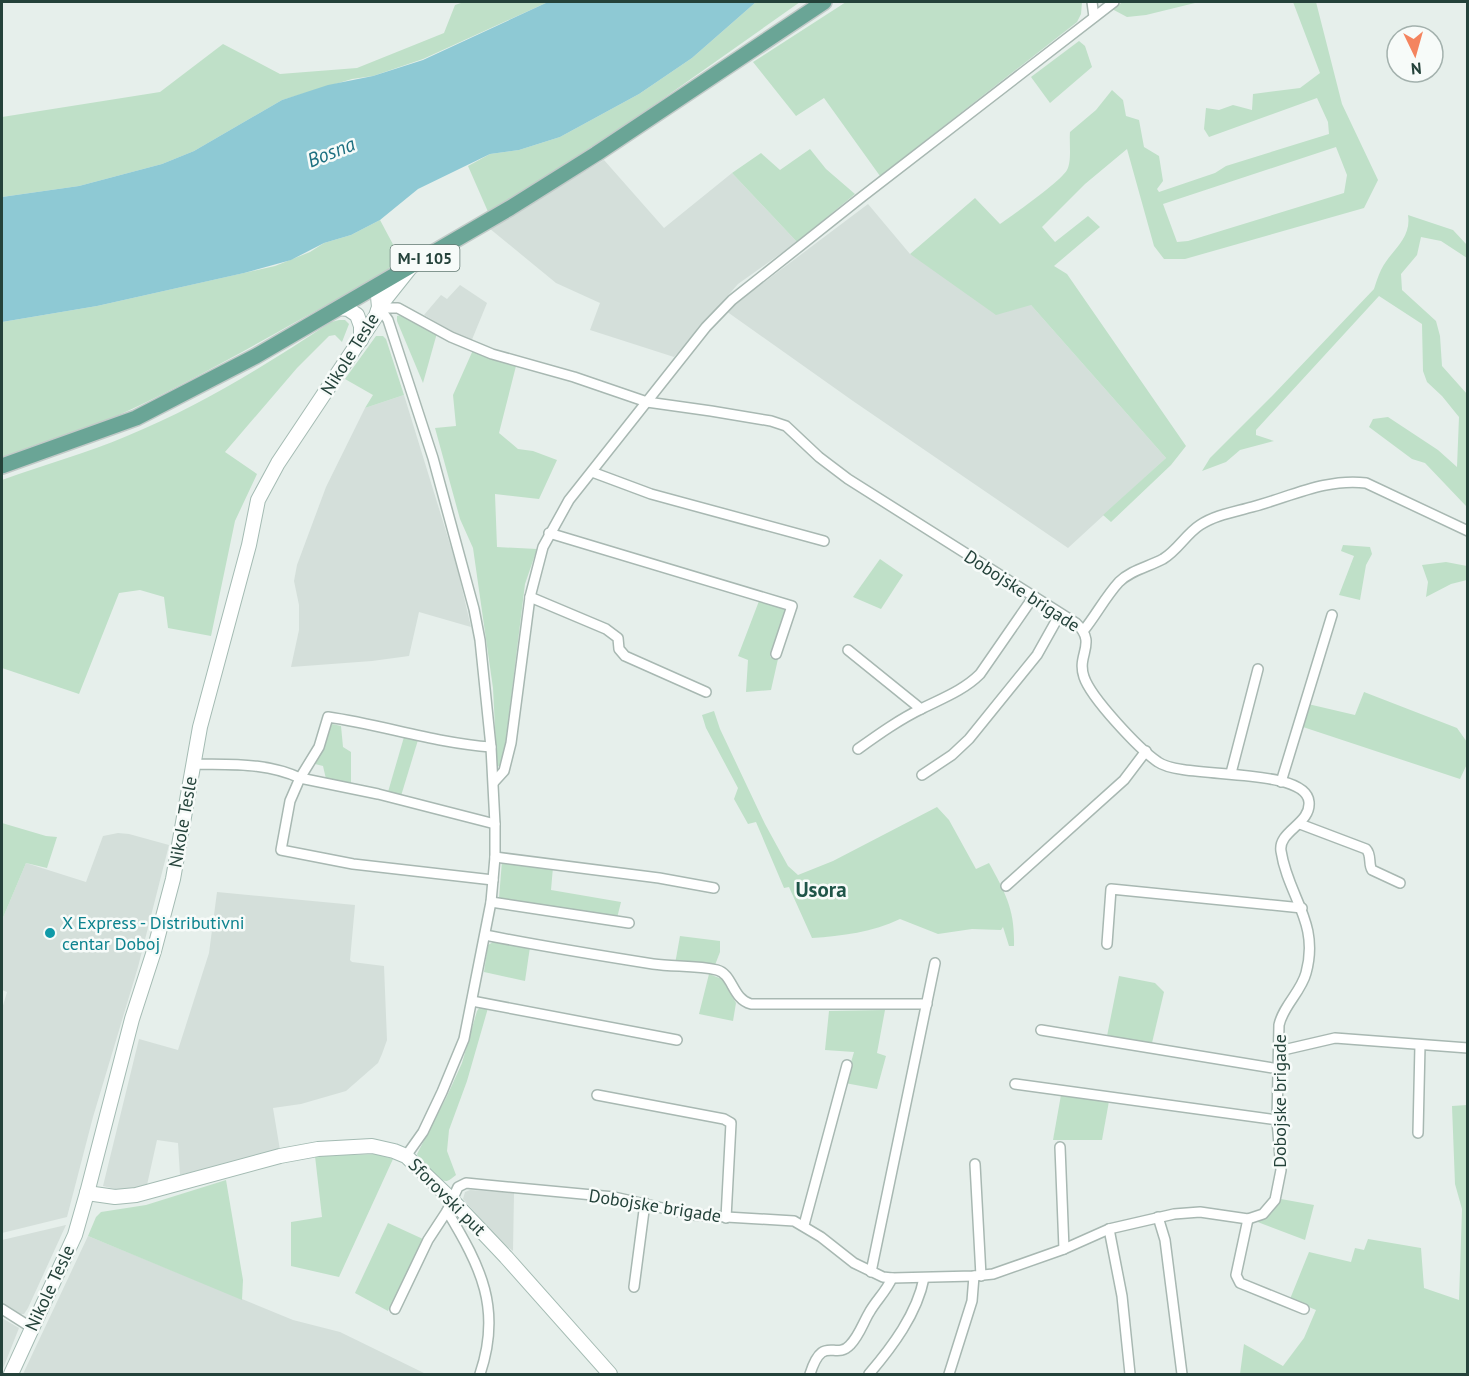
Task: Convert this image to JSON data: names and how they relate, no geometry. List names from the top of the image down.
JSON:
{
  "streets": {
    "main road": ["M-I 105"],
    "street": ["Nikole Tesle", "Dobojske brigade", "Sforovski put"]
  },
  "crossings": [
    ["M-I 105", "Nikole Tesle"],
    ["Nikole Tesle", "Dobojske brigade"],
    ["Nikole Tesle", "Sforovski put"],
    ["Dobojske brigade", "Sforovski put"]
  ],
  "districts": ["Usora"],
  "water": ["Bosna"],
  "places": ["X Express - Distributivni centar Doboj"],
  "north": "bottom"
}
